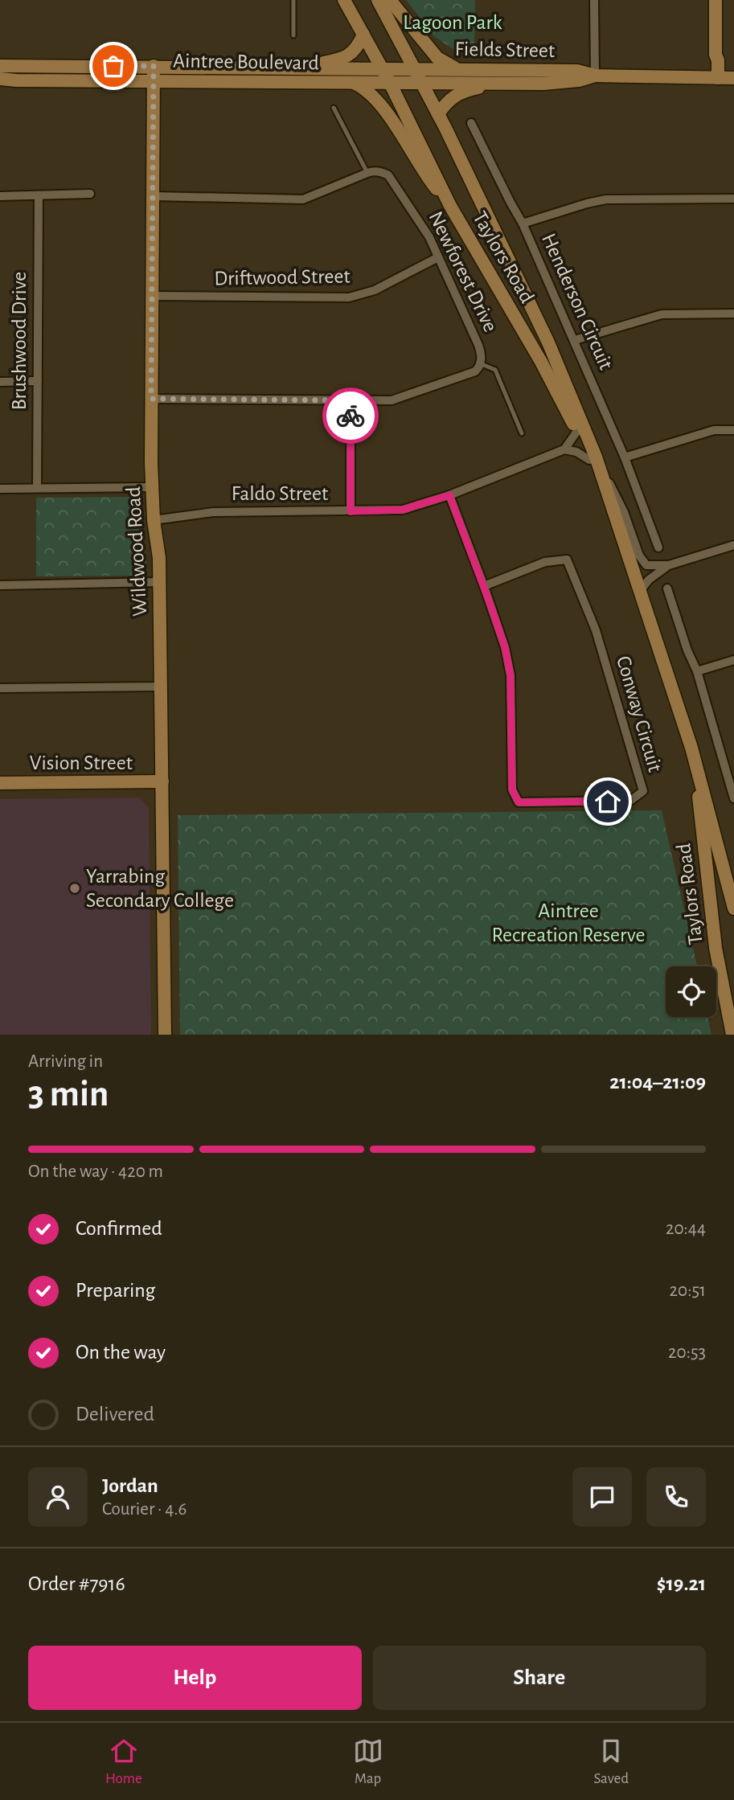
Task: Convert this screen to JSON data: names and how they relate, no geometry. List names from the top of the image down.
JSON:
{
  "streets": {
    "street": [
      "Fields Street",
      "Aintree Boulevard",
      "Taylors Road",
      "Newforest Drive",
      "Driftwood Street",
      "Henderson Circuit",
      "Brushwood Drive",
      "Faldo Street",
      "Wildwood Road",
      "Conway Circuit",
      "Vision Street"
    ]
  },
  "crossings": [
    ["Fields Street", "Aintree Boulevard"],
    ["Fields Street", "Taylors Road"],
    ["Aintree Boulevard", "Taylors Road"],
    ["Aintree Boulevard", "Wildwood Road"],
    ["Newforest Drive", "Driftwood Street"],
    ["Newforest Drive", "Wildwood Road"],
    ["Driftwood Street", "Wildwood Road"],
    ["Faldo Street", "Wildwood Road"],
    ["Faldo Street", "Conway Circuit"],
    ["Wildwood Road", "Vision Street"]
  ],
  "parks": ["Lagoon Park", "Aintree Recreation Reserve"],
  "places": ["Yarrabing Secondary College"],
  "page": {
    "heading": ["3 min", "Arriving in", "21:04–21:09"],
    "panel": [
      "Jordan",
      "Courier · 4.6",
      "Order #7916",
      "$19.21"
    ],
    "bar": "On the way · 420 m",
    "list": [
      ["Confirmed", "20:44"],
      ["Preparing", "20:51"],
      ["On the way", "20:53"],
      "Delivered"
    ],
    "buttons": ["Help", "Share"],
    "tabs": ["Home", "Map", "Saved"]
  }
}
